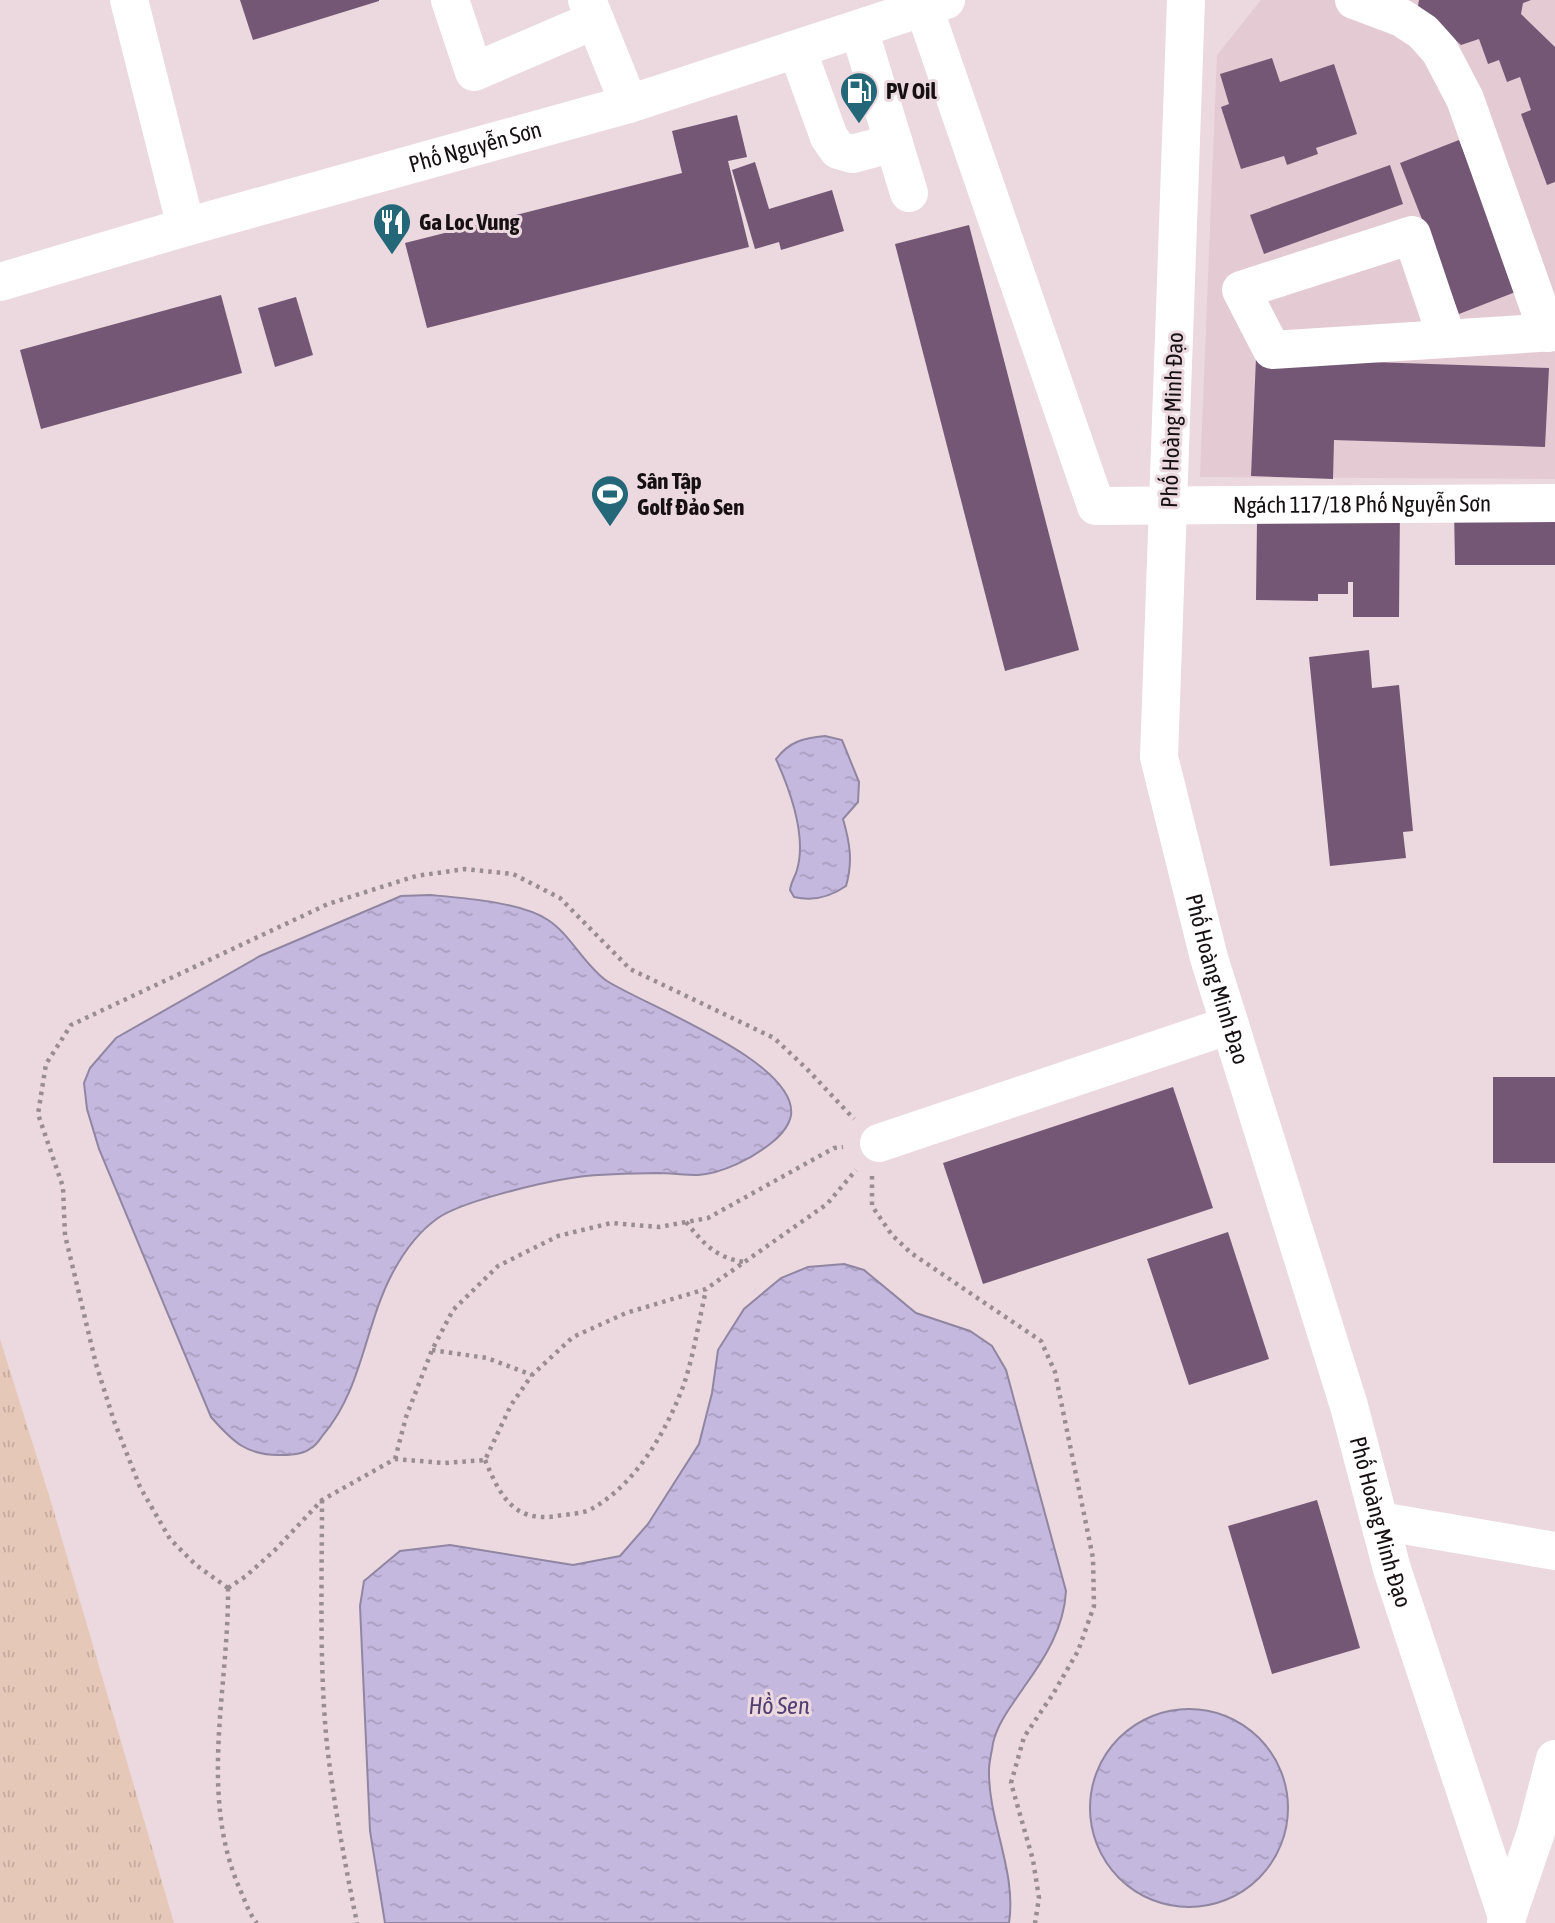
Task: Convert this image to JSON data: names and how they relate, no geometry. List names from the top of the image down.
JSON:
{
  "streets": {
    "street": ["Phố Nguyễn Sơn", "Phố Hoàng Minh Đạo", "Ngách 117/18 Phố Nguyễn Sơn"]
  },
  "crossings": [
    ["Phố Nguyễn Sơn", "Ngách 117/18 Phố Nguyễn Sơn"],
    ["Phố Hoàng Minh Đạo", "Ngách 117/18 Phố Nguyễn Sơn"]
  ],
  "water": ["Hồ Sen"],
  "places": {
    "fuel station": ["PV Oil"],
    "restaurant": ["Ga Loc Vung"],
    "sports": ["Sân Tập Golf Đảo Sen"]
  }
}
